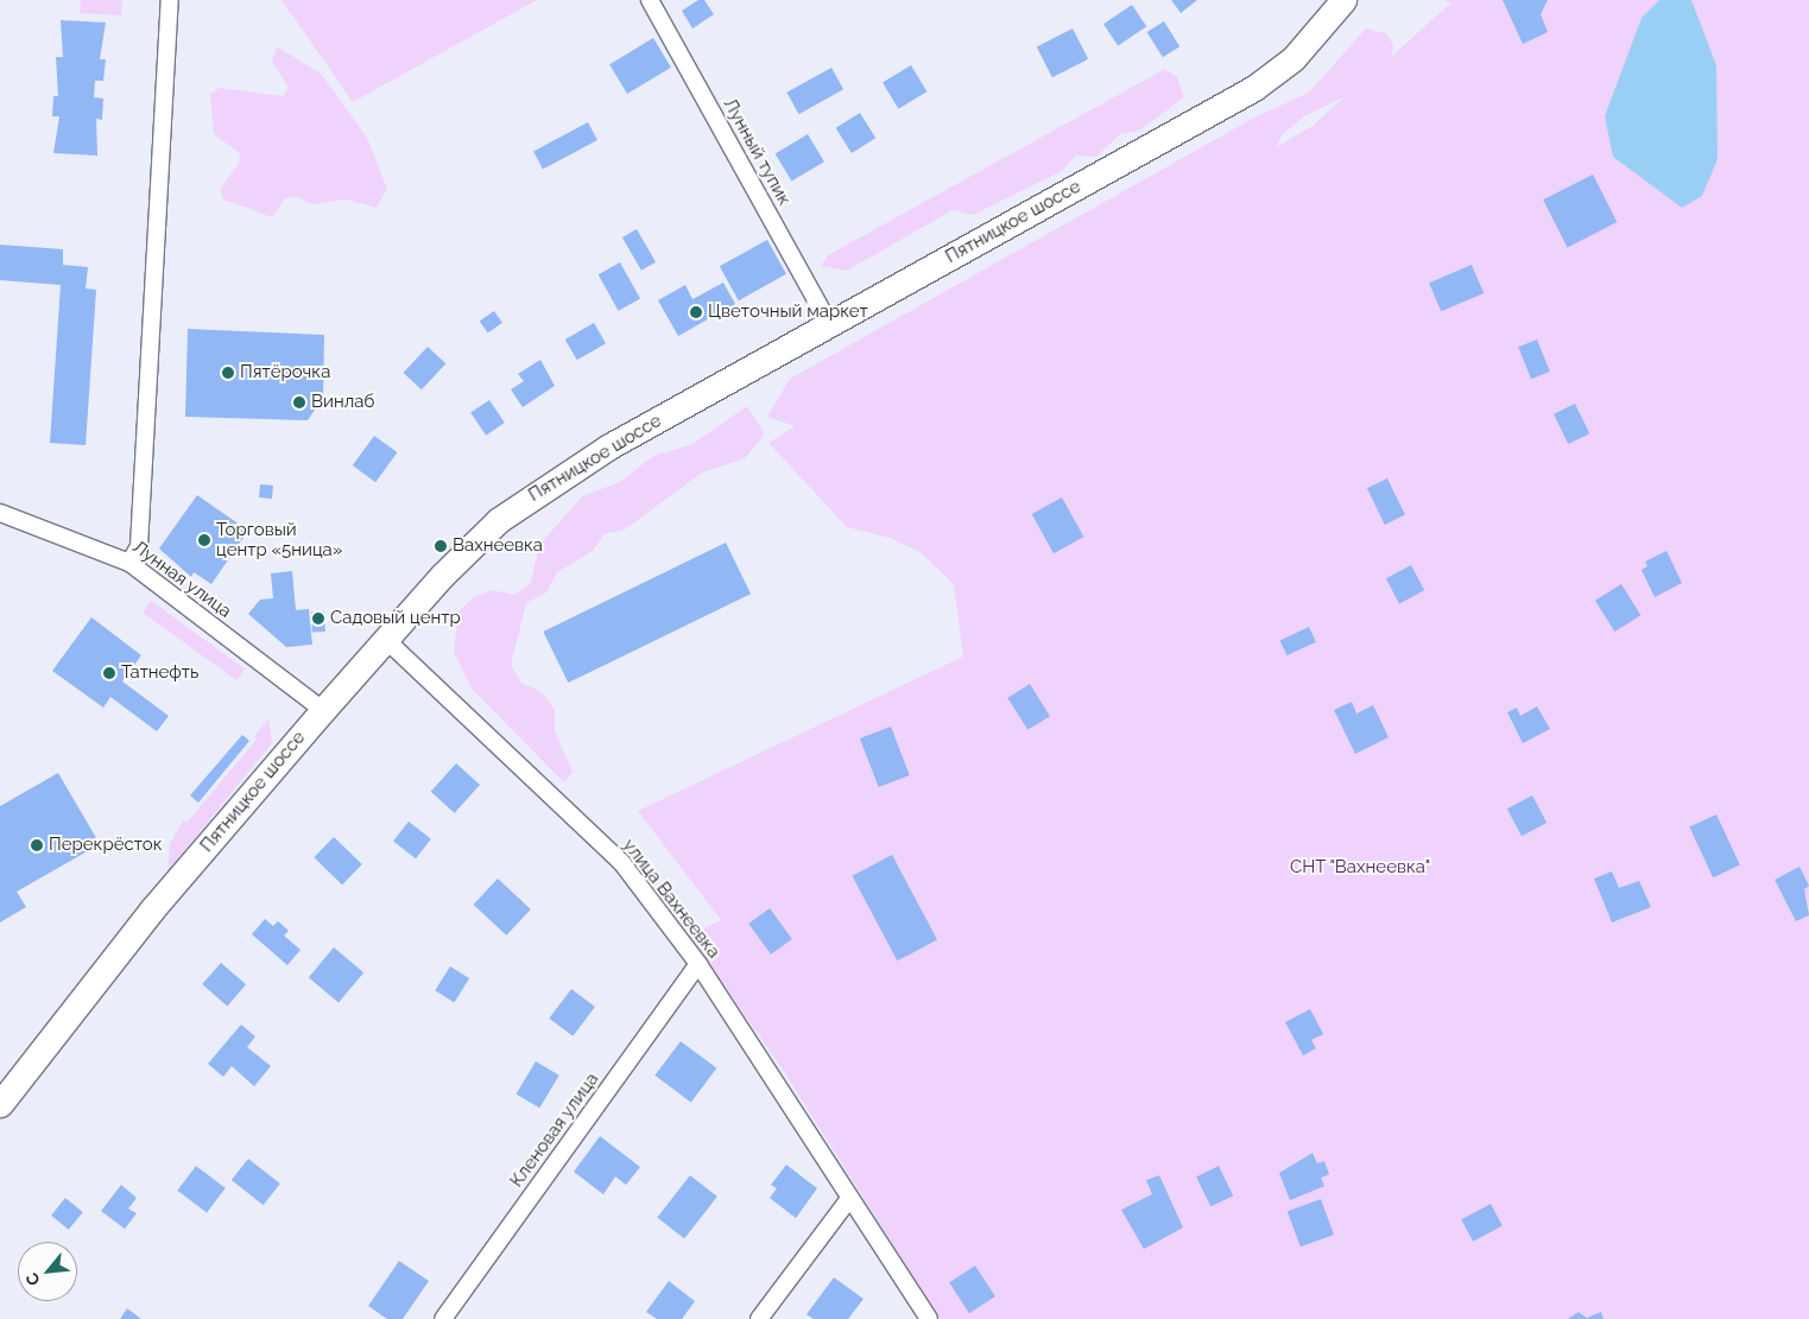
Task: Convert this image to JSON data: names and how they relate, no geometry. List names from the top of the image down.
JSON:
{
  "streets": {
    "main road": ["Пятницкое шоссе"],
    "street": [
      "Лунный тупик",
      "Лунная улица",
      "улица Вахнеевка",
      "Кленовая улица"
    ]
  },
  "crossings": [
    ["Лунный тупик", "Пятницкое шоссе"],
    ["Пятницкое шоссе", "Лунная улица"],
    ["Пятницкое шоссе", "улица Вахнеевка"],
    ["улица Вахнеевка", "Кленовая улица"]
  ],
  "parks": ["СНТ \"Вахнеевка\""],
  "places": [
    "Цветочный маркет",
    "Пятёрочка",
    "Винлаб",
    "Торговый центр «5ница»",
    "Вахнеевка",
    "Садовый центр",
    "Татнефть",
    "Перекрёсток"
  ],
  "north": "bottom left"
}
